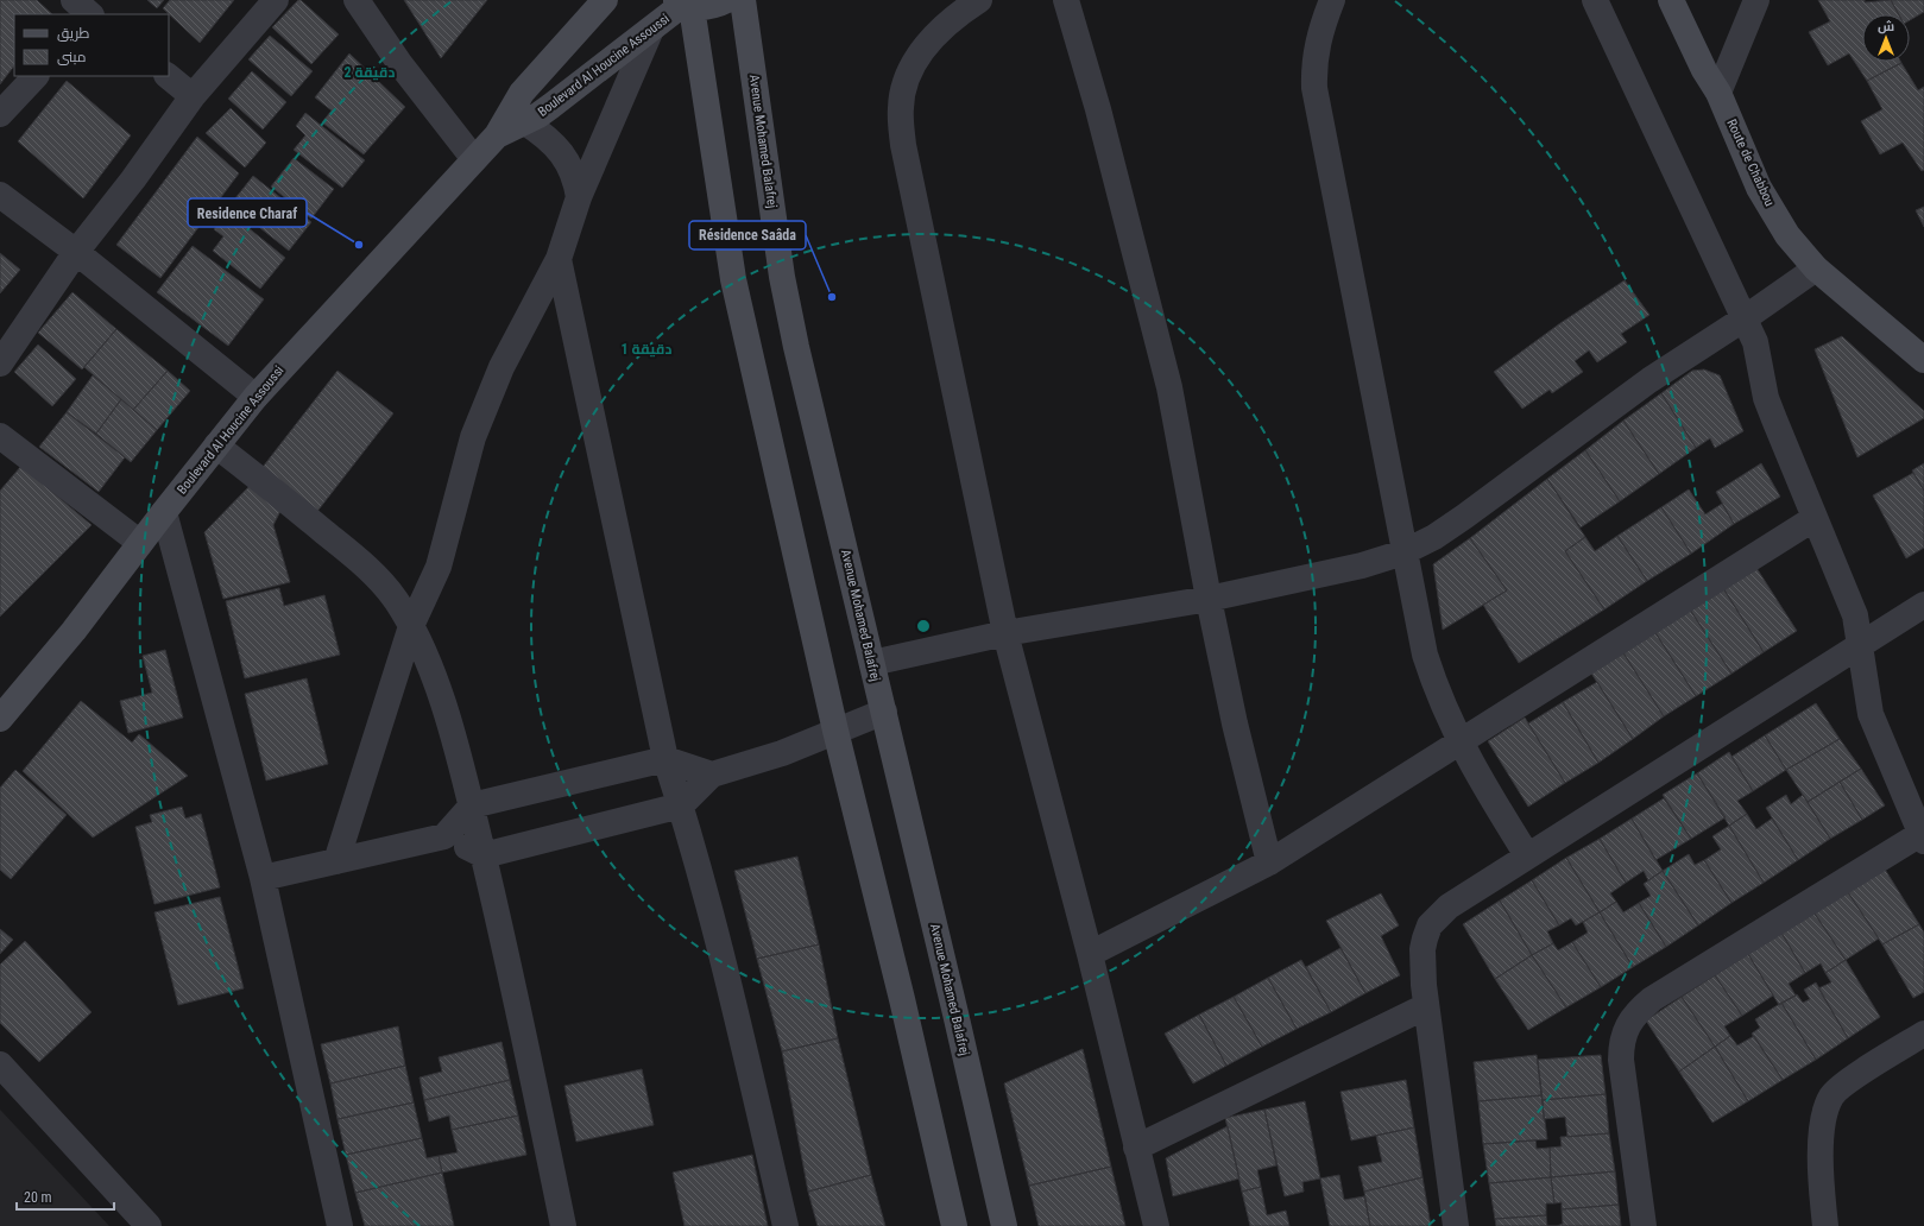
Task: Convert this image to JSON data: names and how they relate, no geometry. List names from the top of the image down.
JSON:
{
  "streets": {
    "street": ["Boulevard Al Houcine Assoussi", "Avenue Mohamed Balafrej", "Route de Chabbou"]
  },
  "places": ["Residence Charaf", "Résidence Saâda"],
  "legend": ["طريق", "مبنى"],
  "scale_bar": "20 m",
  "north": "top",
  "rings": ["2 دقيقة", "1 دقيقة"]
}
